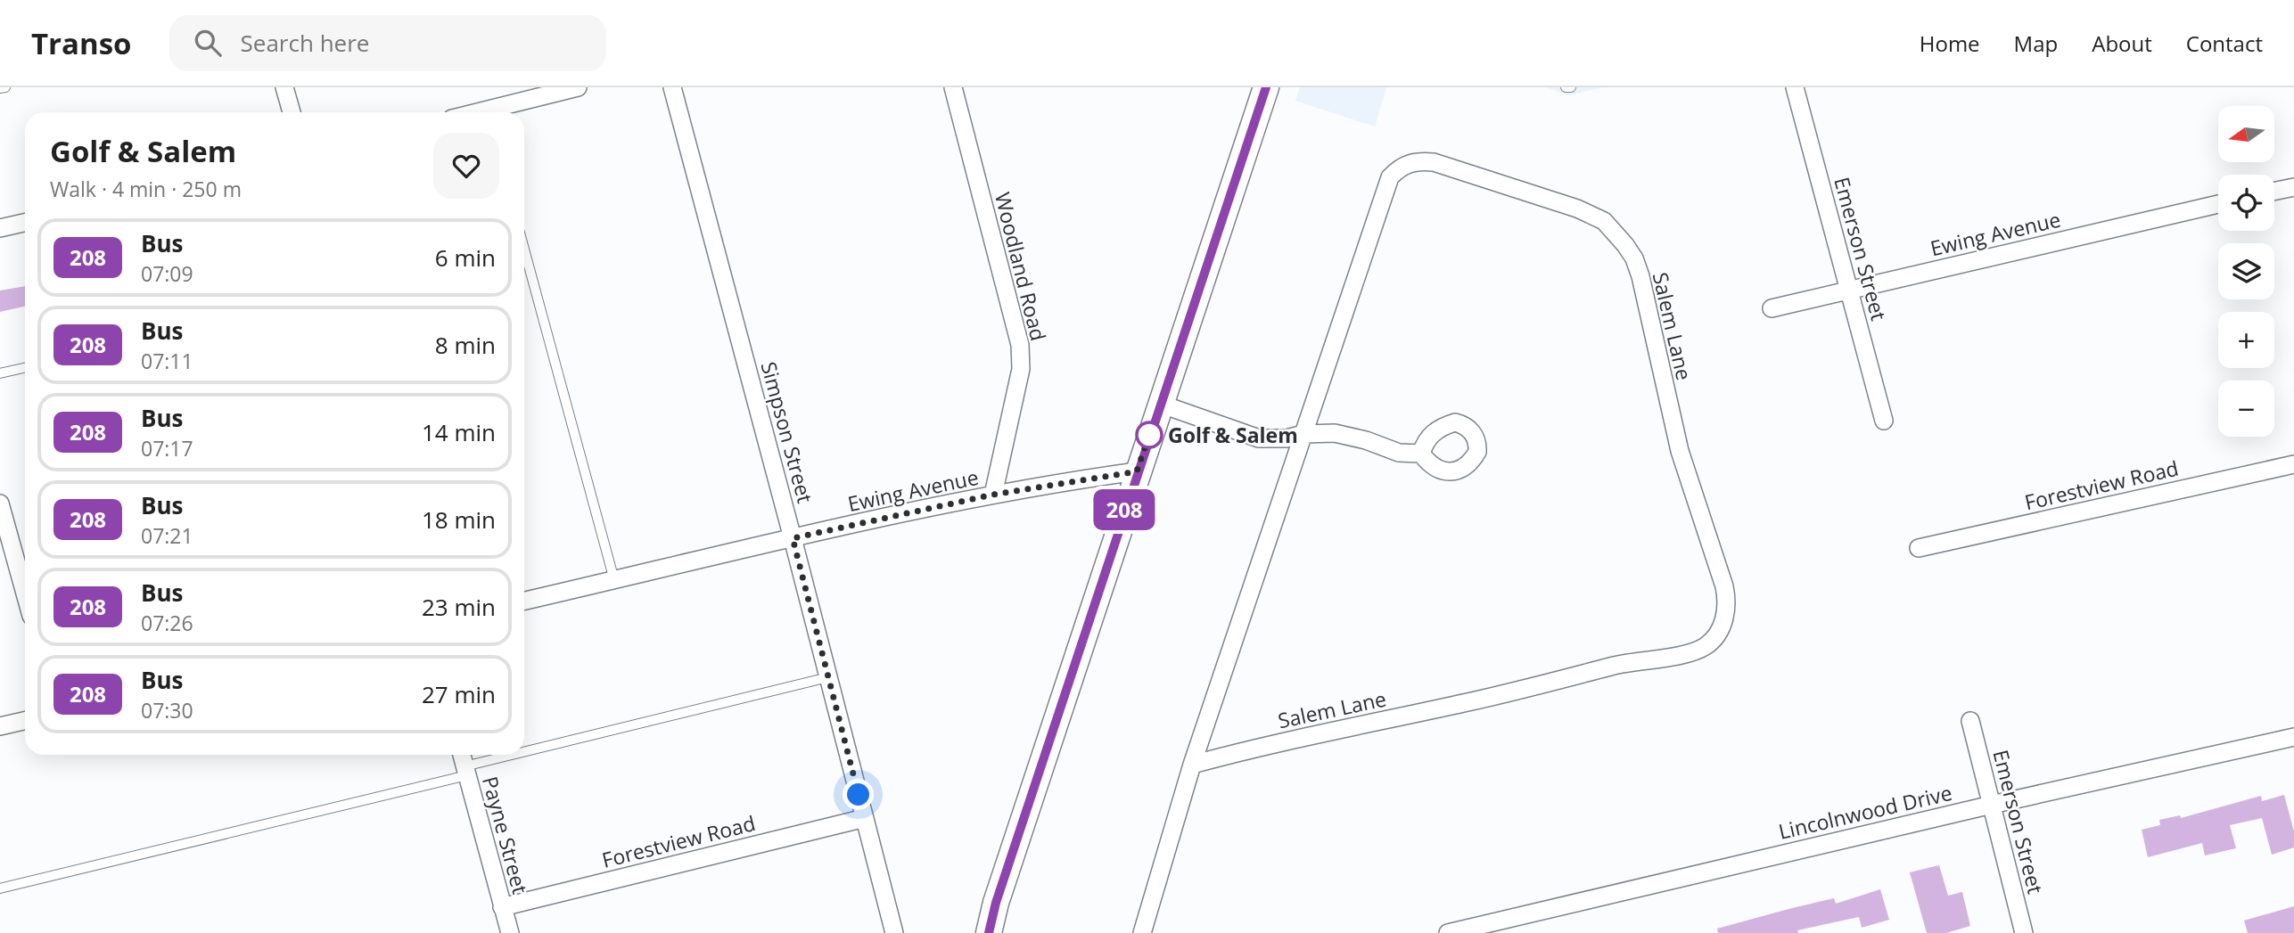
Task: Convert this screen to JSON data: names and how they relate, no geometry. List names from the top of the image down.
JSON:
{
  "streets": {
    "street": [
      "Ewing Avenue",
      "Emerson Street",
      "Woodland Road",
      "Salem Lane",
      "Simpson Street",
      "Forestview Road",
      "Lincolnwood Drive",
      "Payne Street"
    ]
  },
  "crossings": [
    ["Ewing Avenue", "Emerson Street"],
    ["Ewing Avenue", "Woodland Road"],
    ["Ewing Avenue", "Simpson Street"],
    ["Emerson Street", "Lincolnwood Drive"],
    ["Simpson Street", "Forestview Road"],
    ["Forestview Road", "Payne Street"]
  ],
  "places": ["Golf & Salem"],
  "lines": ["bus line 208"],
  "north": "left",
  "page": {
    "header": "Transo",
    "search": "Search here",
    "nav": [
      "Home",
      "Map",
      "About",
      "Contact"
    ],
    "on_map": "208",
    "map_buttons": ["+", "−"],
    "heading": ["Golf & Salem", "Walk · 4 min · 250 m"],
    "list": [
      {
        "mark": "208",
        "name": "Bus",
        "note": "07:09",
        "value": "6 min"
      },
      {
        "mark": "208",
        "name": "Bus",
        "note": "07:11",
        "value": "8 min"
      },
      {
        "mark": "208",
        "name": "Bus",
        "note": "07:17",
        "value": "14 min"
      },
      {
        "mark": "208",
        "name": "Bus",
        "note": "07:21",
        "value": "18 min"
      },
      {
        "mark": "208",
        "name": "Bus",
        "note": "07:26",
        "value": "23 min"
      },
      {
        "mark": "208",
        "name": "Bus",
        "note": "07:30",
        "value": "27 min"
      }
    ]
  }
}
